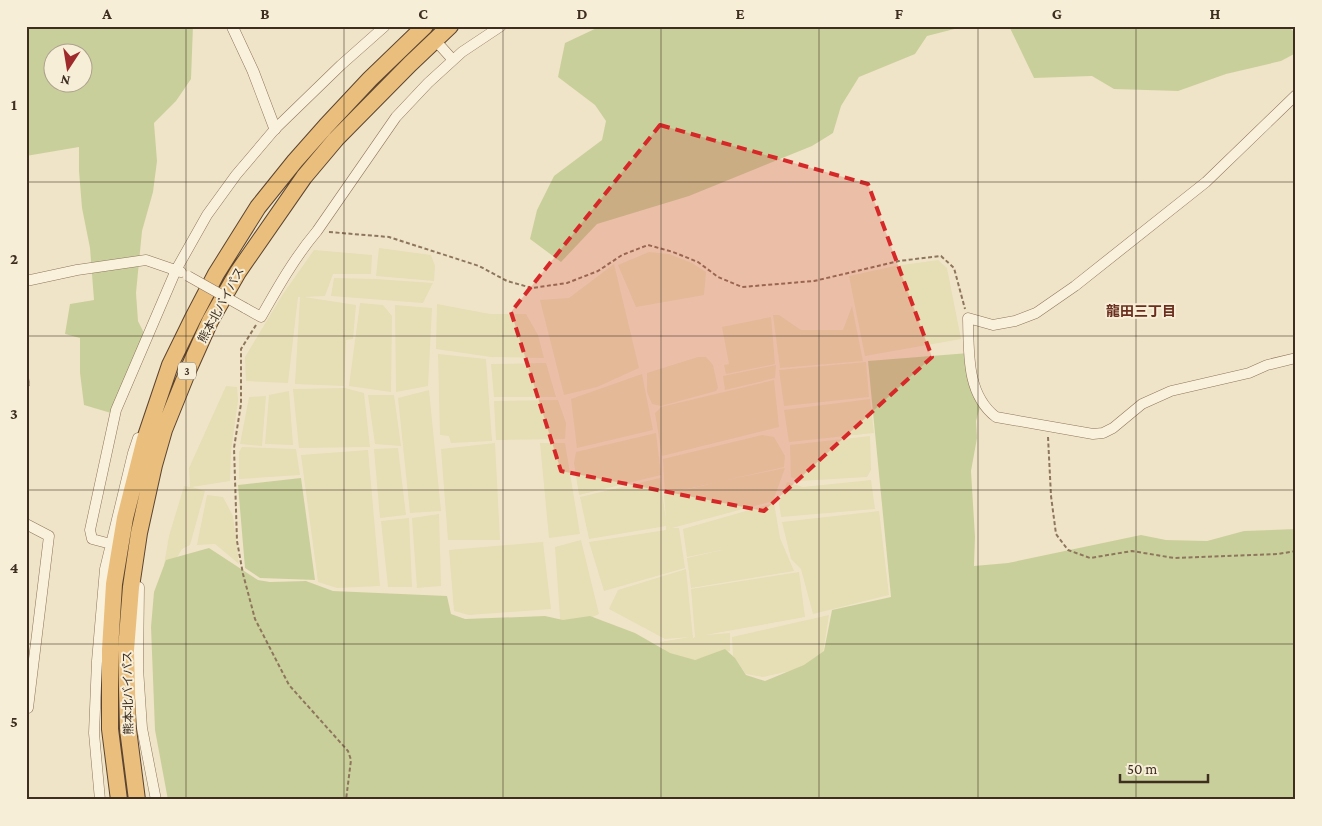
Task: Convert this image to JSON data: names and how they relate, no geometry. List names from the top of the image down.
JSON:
{
  "streets": {
    "highway": ["熊本北バイパス", "3"]
  },
  "districts": ["龍田三丁目"],
  "scale_bar": "50 m",
  "north": "bottom",
  "grid": {
    "columns": [
      "A",
      "B",
      "C",
      "D",
      "E",
      "F",
      "G",
      "H"
    ],
    "rows": [
      "1",
      "2",
      "3",
      "4",
      "5"
    ]
  }
}
